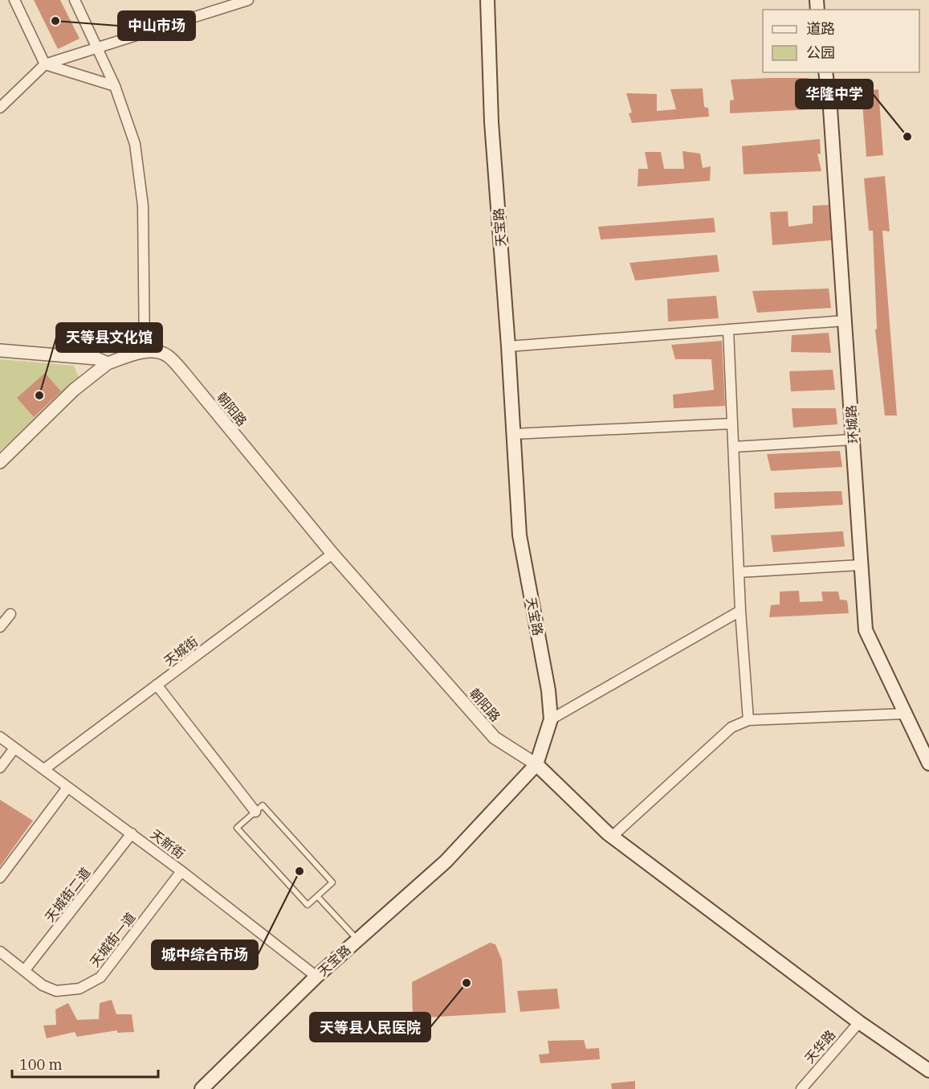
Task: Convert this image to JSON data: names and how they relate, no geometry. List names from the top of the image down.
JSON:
{
  "streets": {
    "main road": ["天宝路", "环城路"],
    "street": [
      "朝阳路",
      "天城街",
      "天新街",
      "天城街二道",
      "天城街一道",
      "天华路"
    ]
  },
  "crossings": [
    ["天宝路", "朝阳路"],
    ["天宝路", "天新街"],
    ["朝阳路", "天城街"],
    ["天城街", "天新街"],
    ["天新街", "天城街二道"],
    ["天新街", "天城街一道"],
    ["天城街二道", "天城街一道"]
  ],
  "places": [
    "中山市场",
    "华隆中学",
    "天等县文化馆",
    "城中综合市场",
    "天等县人民医院"
  ],
  "legend": ["道路", "公园"],
  "scale_bar": "100 m"
}
